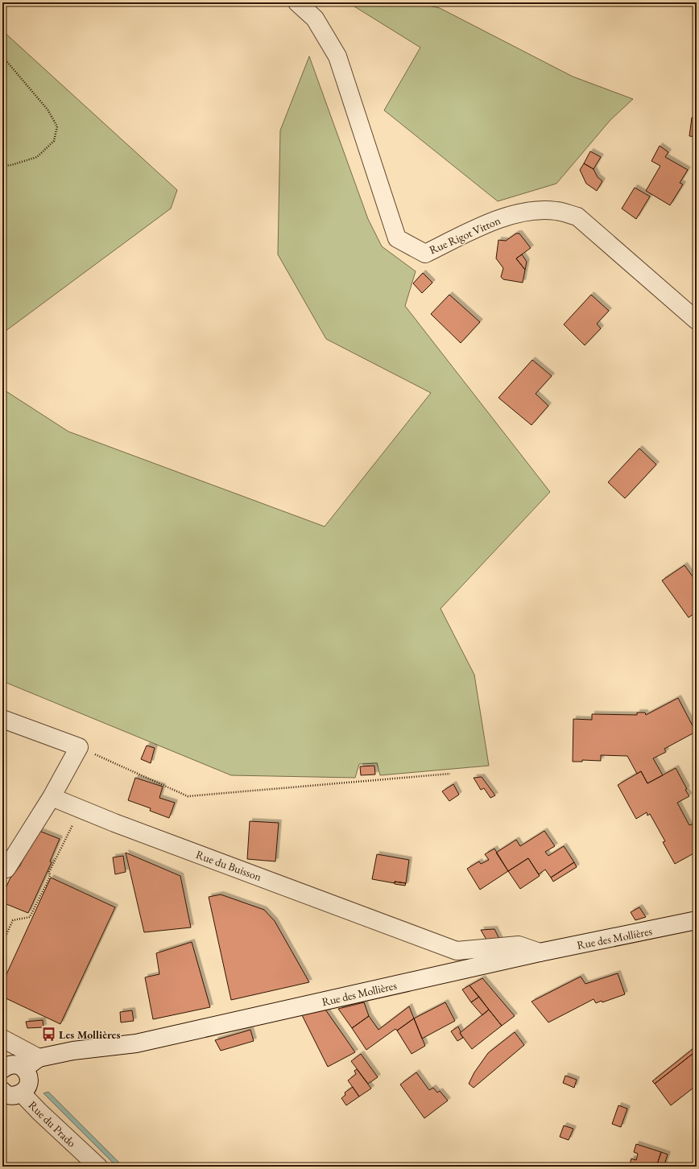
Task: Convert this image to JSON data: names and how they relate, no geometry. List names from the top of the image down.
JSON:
{
  "streets": {
    "street": [
      "Rue Rigot Vitton",
      "Rue du Buisson",
      "Rue des Mollières",
      "Rue du Prado"
    ]
  },
  "crossings": [
    ["Rue du Buisson", "Rue des Mollières"]
  ],
  "places": {
    "bus stop": ["Les Mollières"]
  }
}
